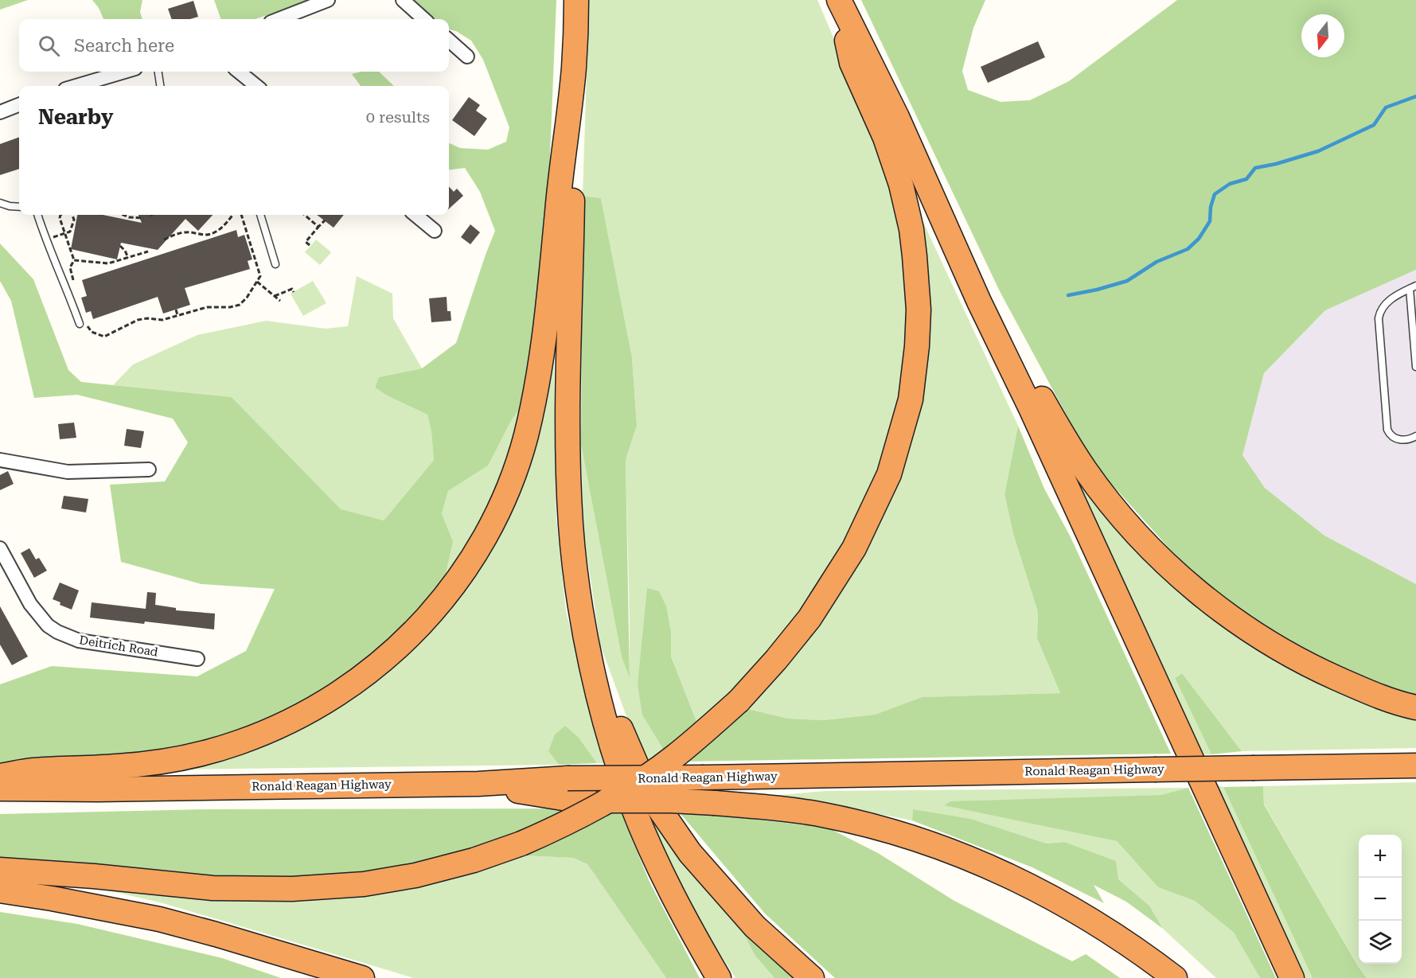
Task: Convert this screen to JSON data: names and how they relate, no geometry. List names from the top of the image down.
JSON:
{
  "streets": {
    "highway": ["Ronald Reagan Highway"],
    "street": ["Deitrich Road"]
  },
  "north": "bottom",
  "page": {
    "search": "Search here",
    "heading": ["Nearby", "0 results"],
    "map_buttons": ["+", "−"]
  }
}
